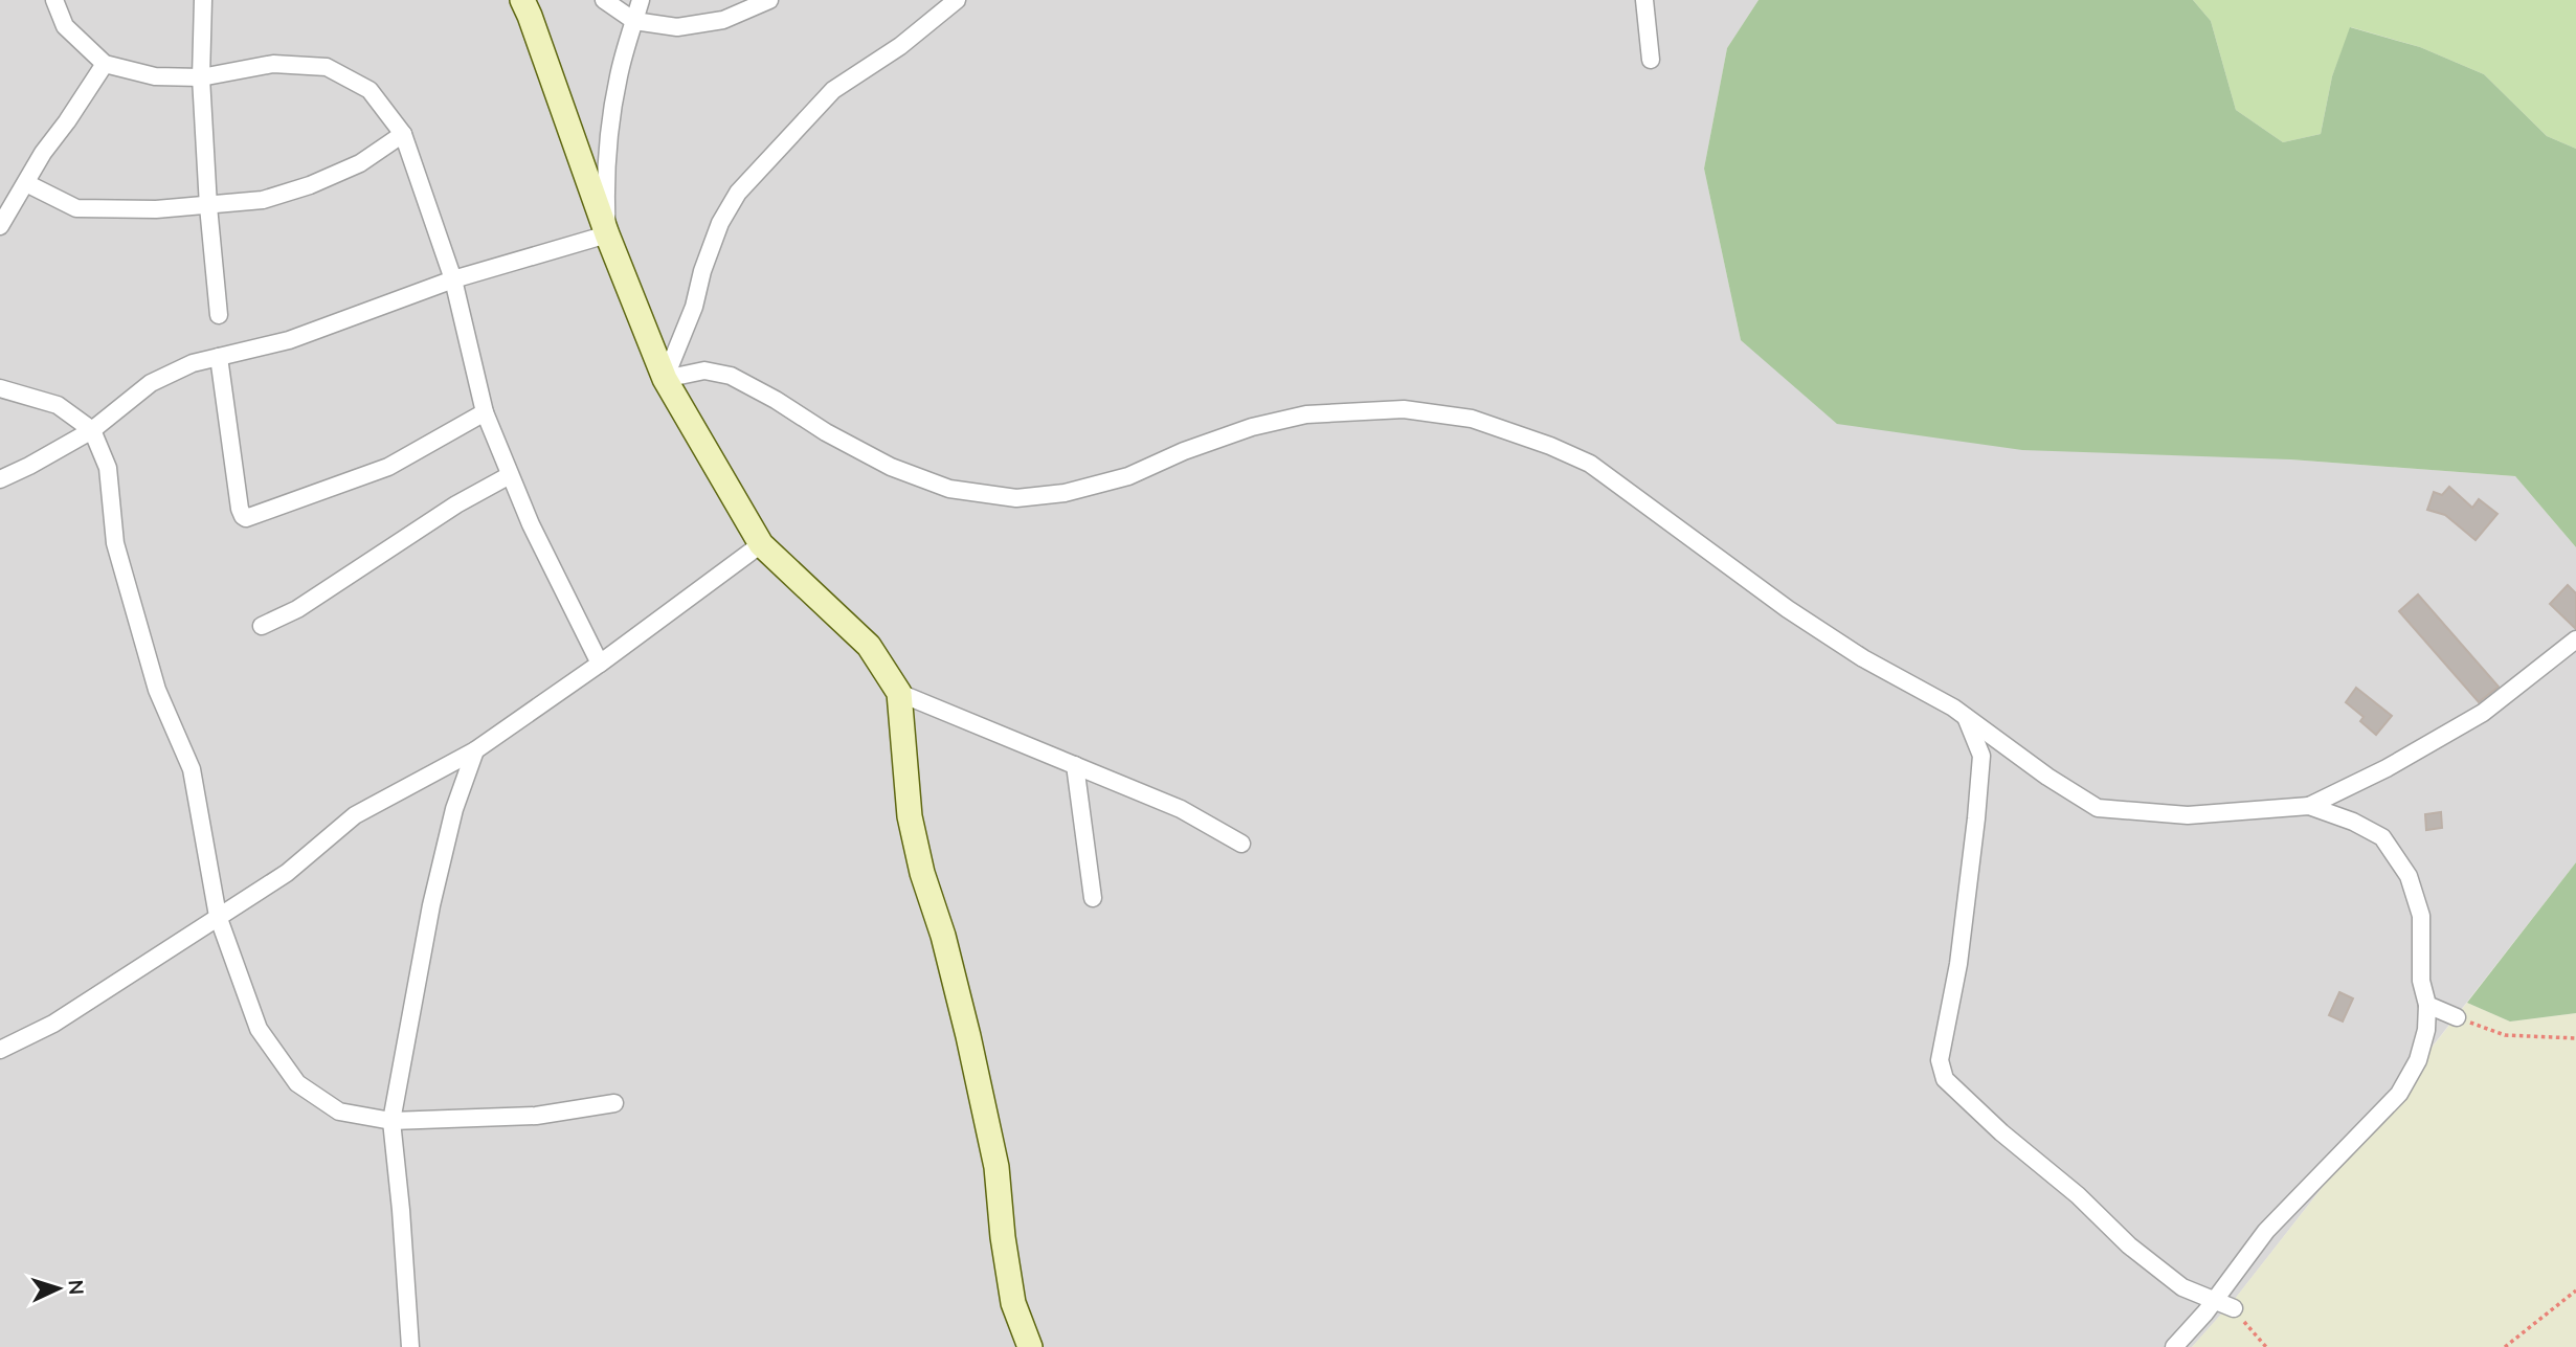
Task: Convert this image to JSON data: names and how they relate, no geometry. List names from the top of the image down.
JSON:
{
  "north": "right"
}
